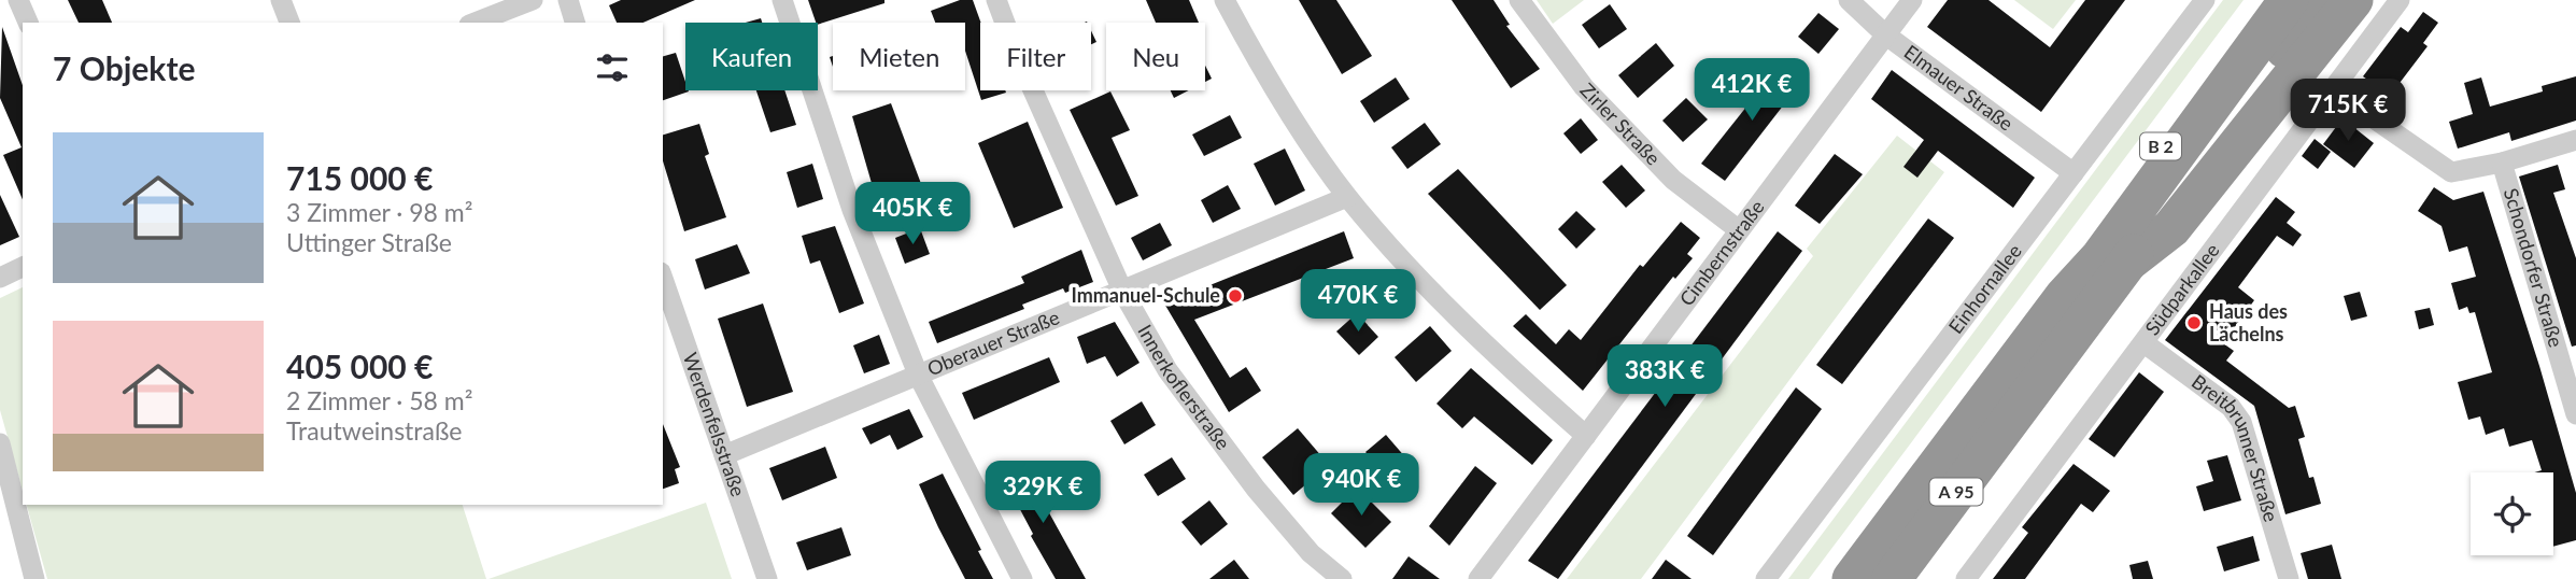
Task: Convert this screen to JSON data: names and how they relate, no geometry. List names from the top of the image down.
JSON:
{
  "streets": {
    "highway": ["B 2", "A 95"],
    "street": [
      "Elmauer Straße",
      "Zirler Straße",
      "Cimbernstraße",
      "Schondorfer Straße",
      "Einhornallee",
      "Südparkallee",
      "Oberauer Straße",
      "Innerkoflerstraße",
      "Werdenfelsstraße",
      "Breitbrunner Straße"
    ]
  },
  "crossings": [
    ["Elmauer Straße", "Cimbernstraße"],
    ["Elmauer Straße", "Einhornallee"],
    ["Zirler Straße", "Cimbernstraße"],
    ["Südparkallee", "Breitbrunner Straße"],
    ["Oberauer Straße", "Innerkoflerstraße"],
    ["Oberauer Straße", "Werdenfelsstraße"]
  ],
  "places": ["Immanuel-Schule", "Haus des Lächelns"],
  "page": {
    "chip": [
      "Kaufen",
      "Mieten",
      "Filter",
      "Neu"
    ],
    "heading": "7 Objekte",
    "price": [
      "412K €",
      "715K €",
      "405K €",
      "470K €",
      "383K €",
      "940K €",
      "329K €"
    ],
    "list": [
      {
        "name": "715 000 €",
        "note": "3 Zimmer · 98 m² · Uttinger Straße"
      },
      {
        "name": "405 000 €",
        "note": "2 Zimmer · 58 m² · Trautweinstraße"
      }
    ]
  }
}
